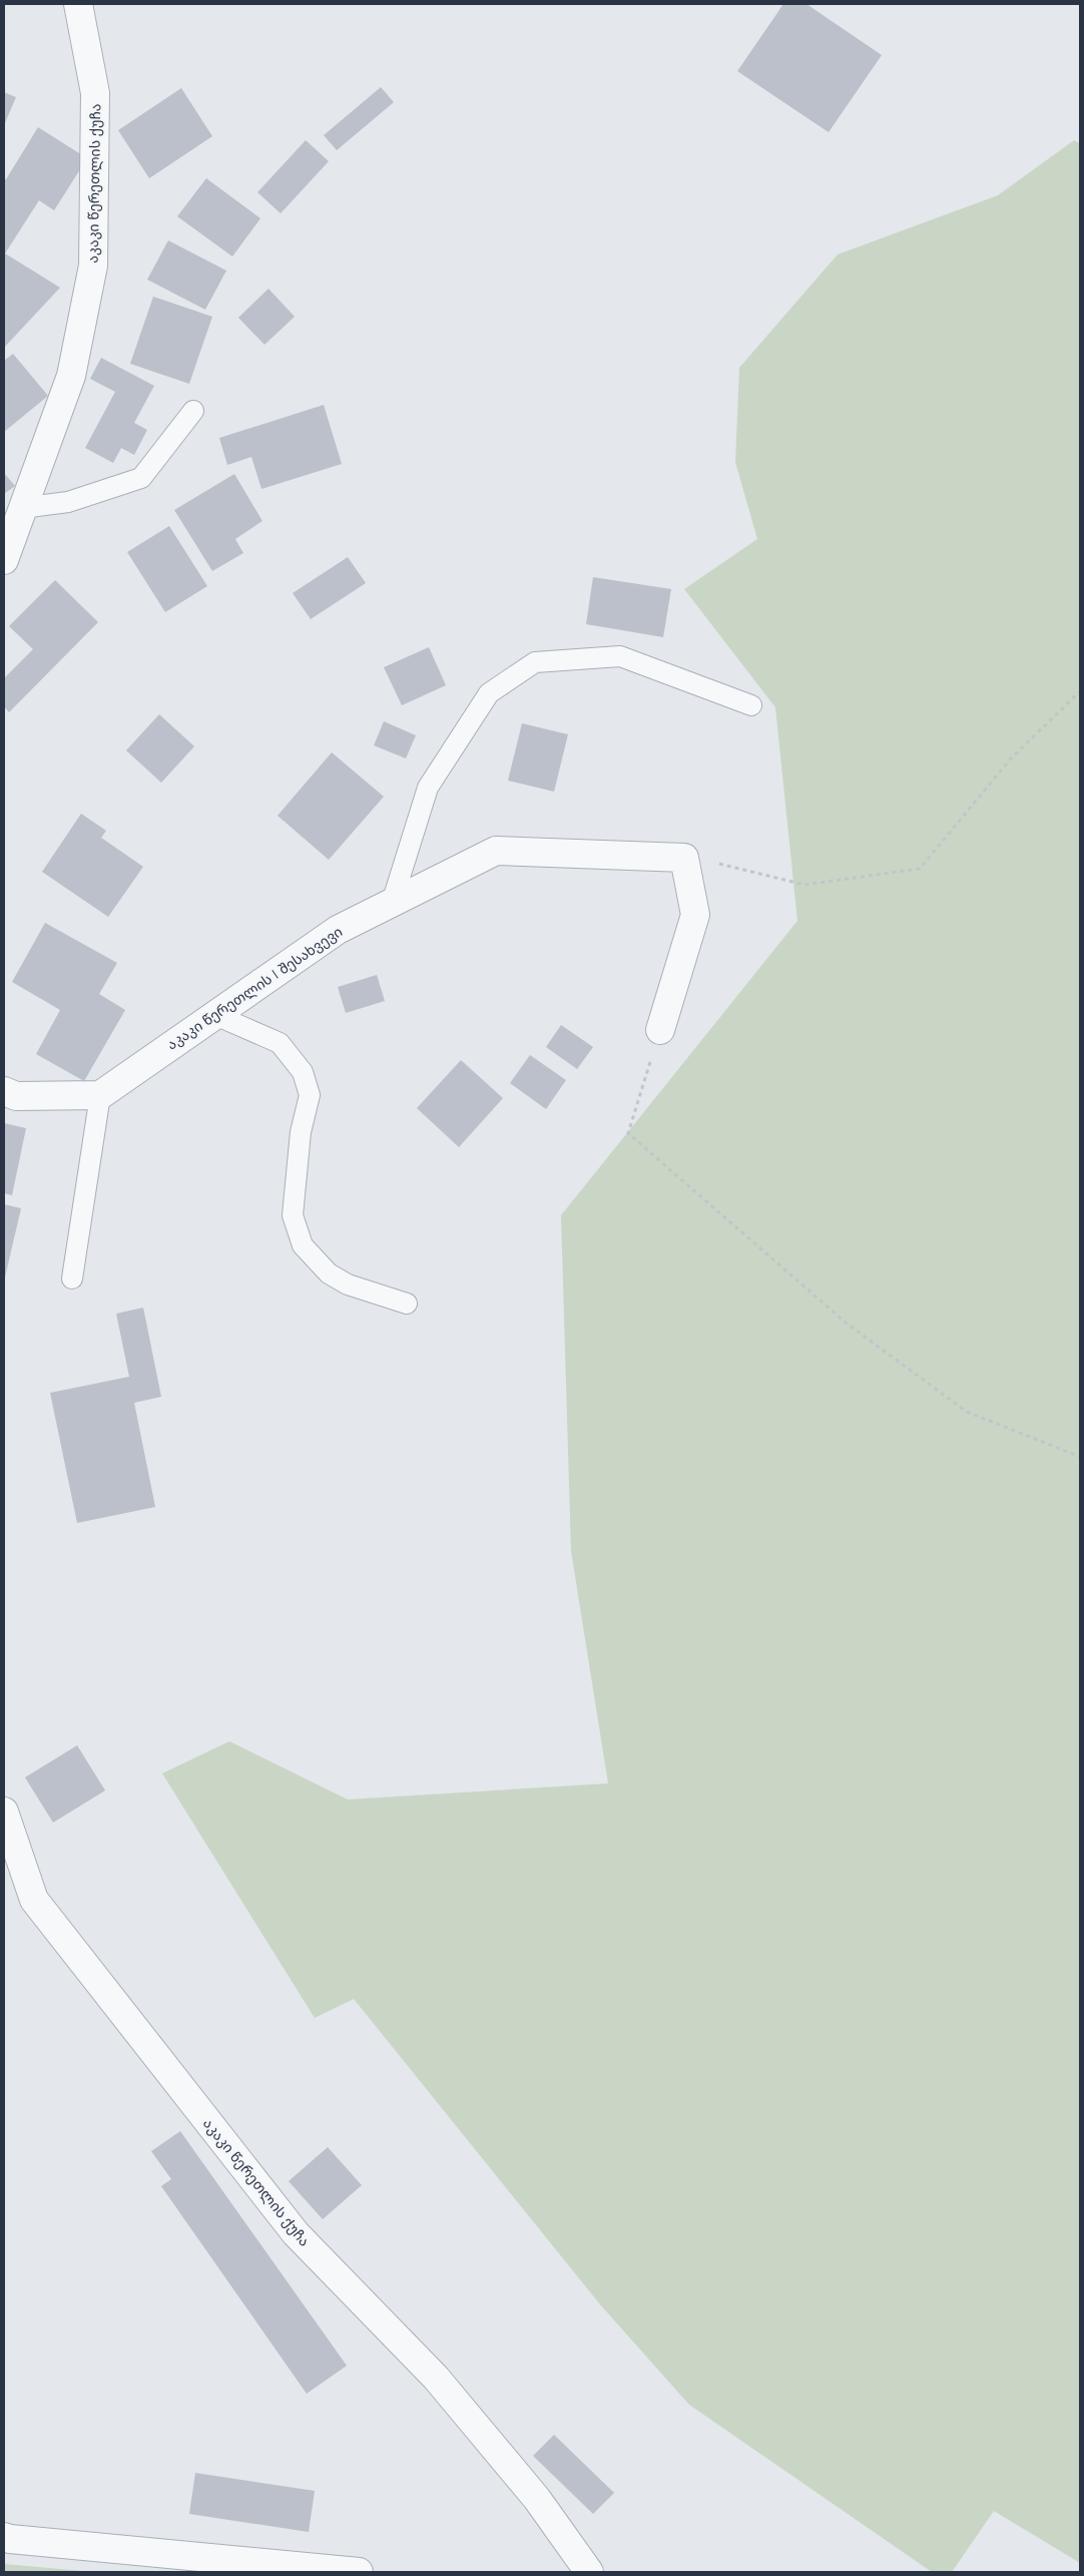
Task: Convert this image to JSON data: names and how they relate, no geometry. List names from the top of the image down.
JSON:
{
  "streets": {
    "street": ["აკაკი წერეთლის ქუჩა", "აკაკი წერეთლის I შესახვევი"]
  }
}
